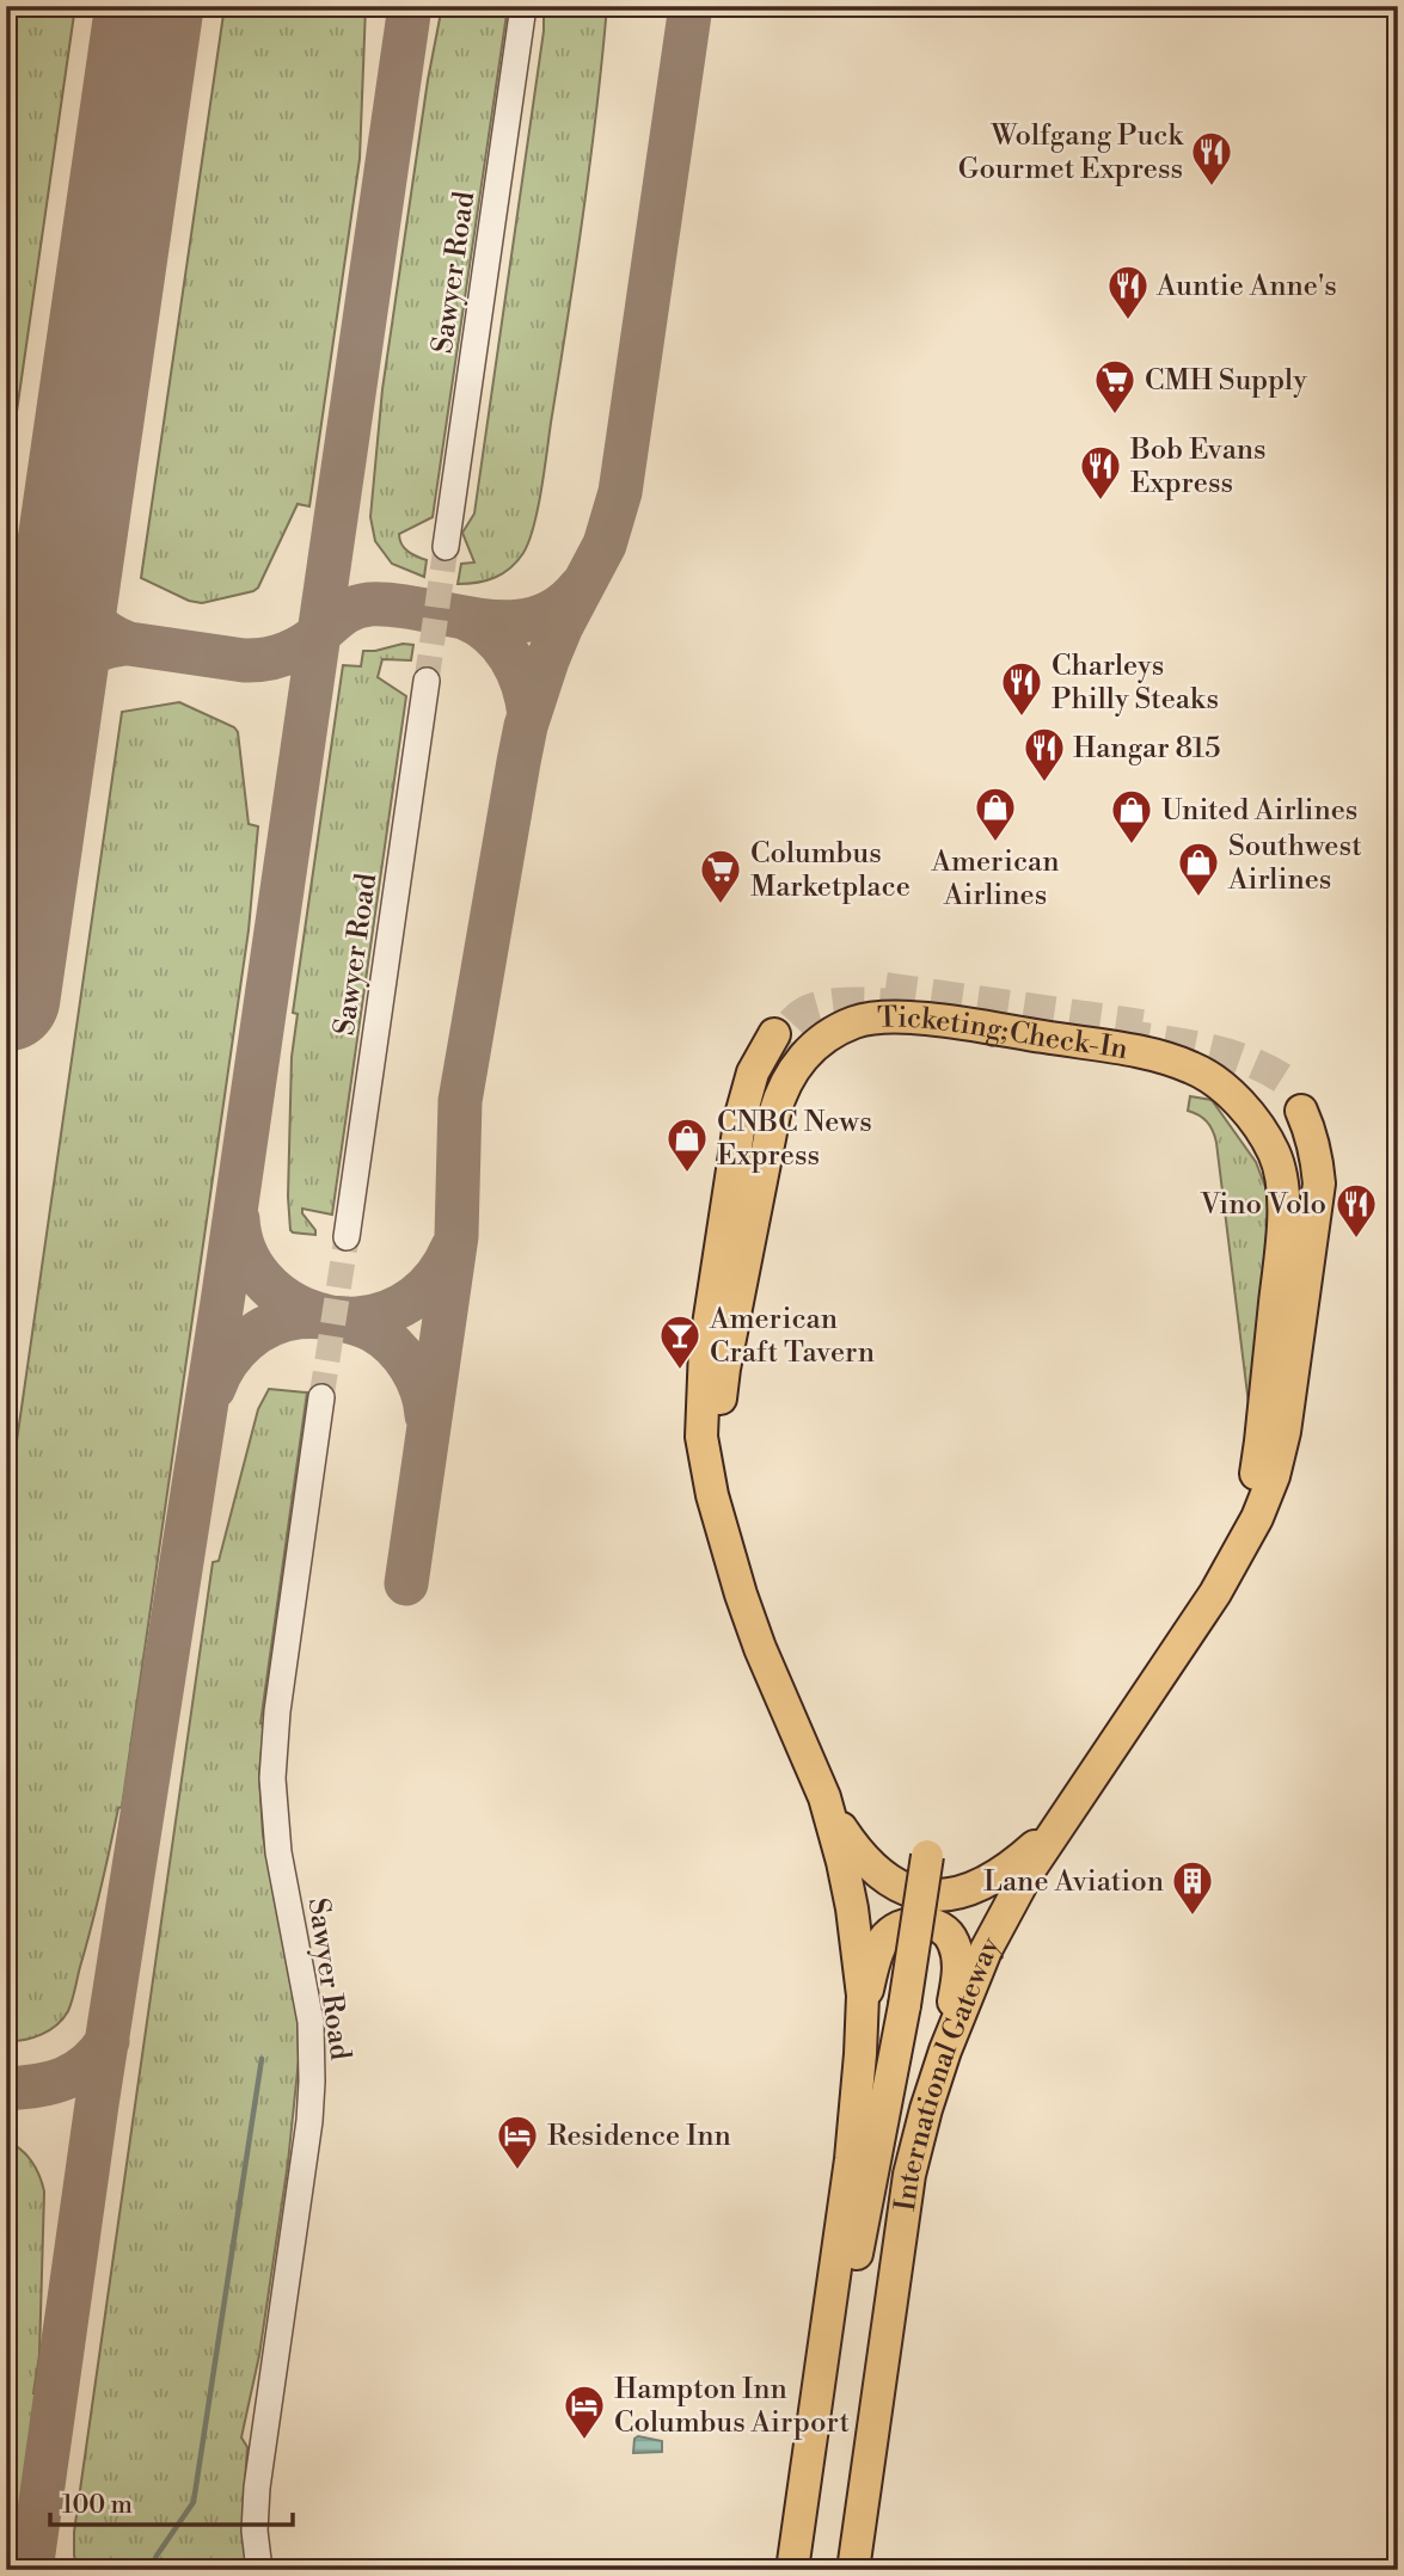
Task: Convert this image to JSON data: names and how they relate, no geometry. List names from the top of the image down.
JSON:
{
  "streets": {
    "main road": ["Ticketing;Check-In", "International Gateway"],
    "street": ["Sawyer Road"]
  },
  "crossings": [
    ["Ticketing;Check-In", "International Gateway"]
  ],
  "places": {
    "restaurant": [
      "Wolfgang Puck Gourmet Express",
      "Auntie Anne's",
      "Bob Evans Express",
      "Charleys Philly Steaks",
      "Hangar 815",
      "Vino Volo"
    ],
    "supermarket": ["CMH Supply", "Columbus Marketplace"],
    "shop": [
      "American Airlines",
      "United Airlines",
      "Southwest Airlines",
      "CNBC News Express"
    ],
    "bar": ["American Craft Tavern"],
    "building": ["Lane Aviation"],
    "hotel": ["Residence Inn", "Hampton Inn Columbus Airport"]
  },
  "scale_bar": "100 m"
}
